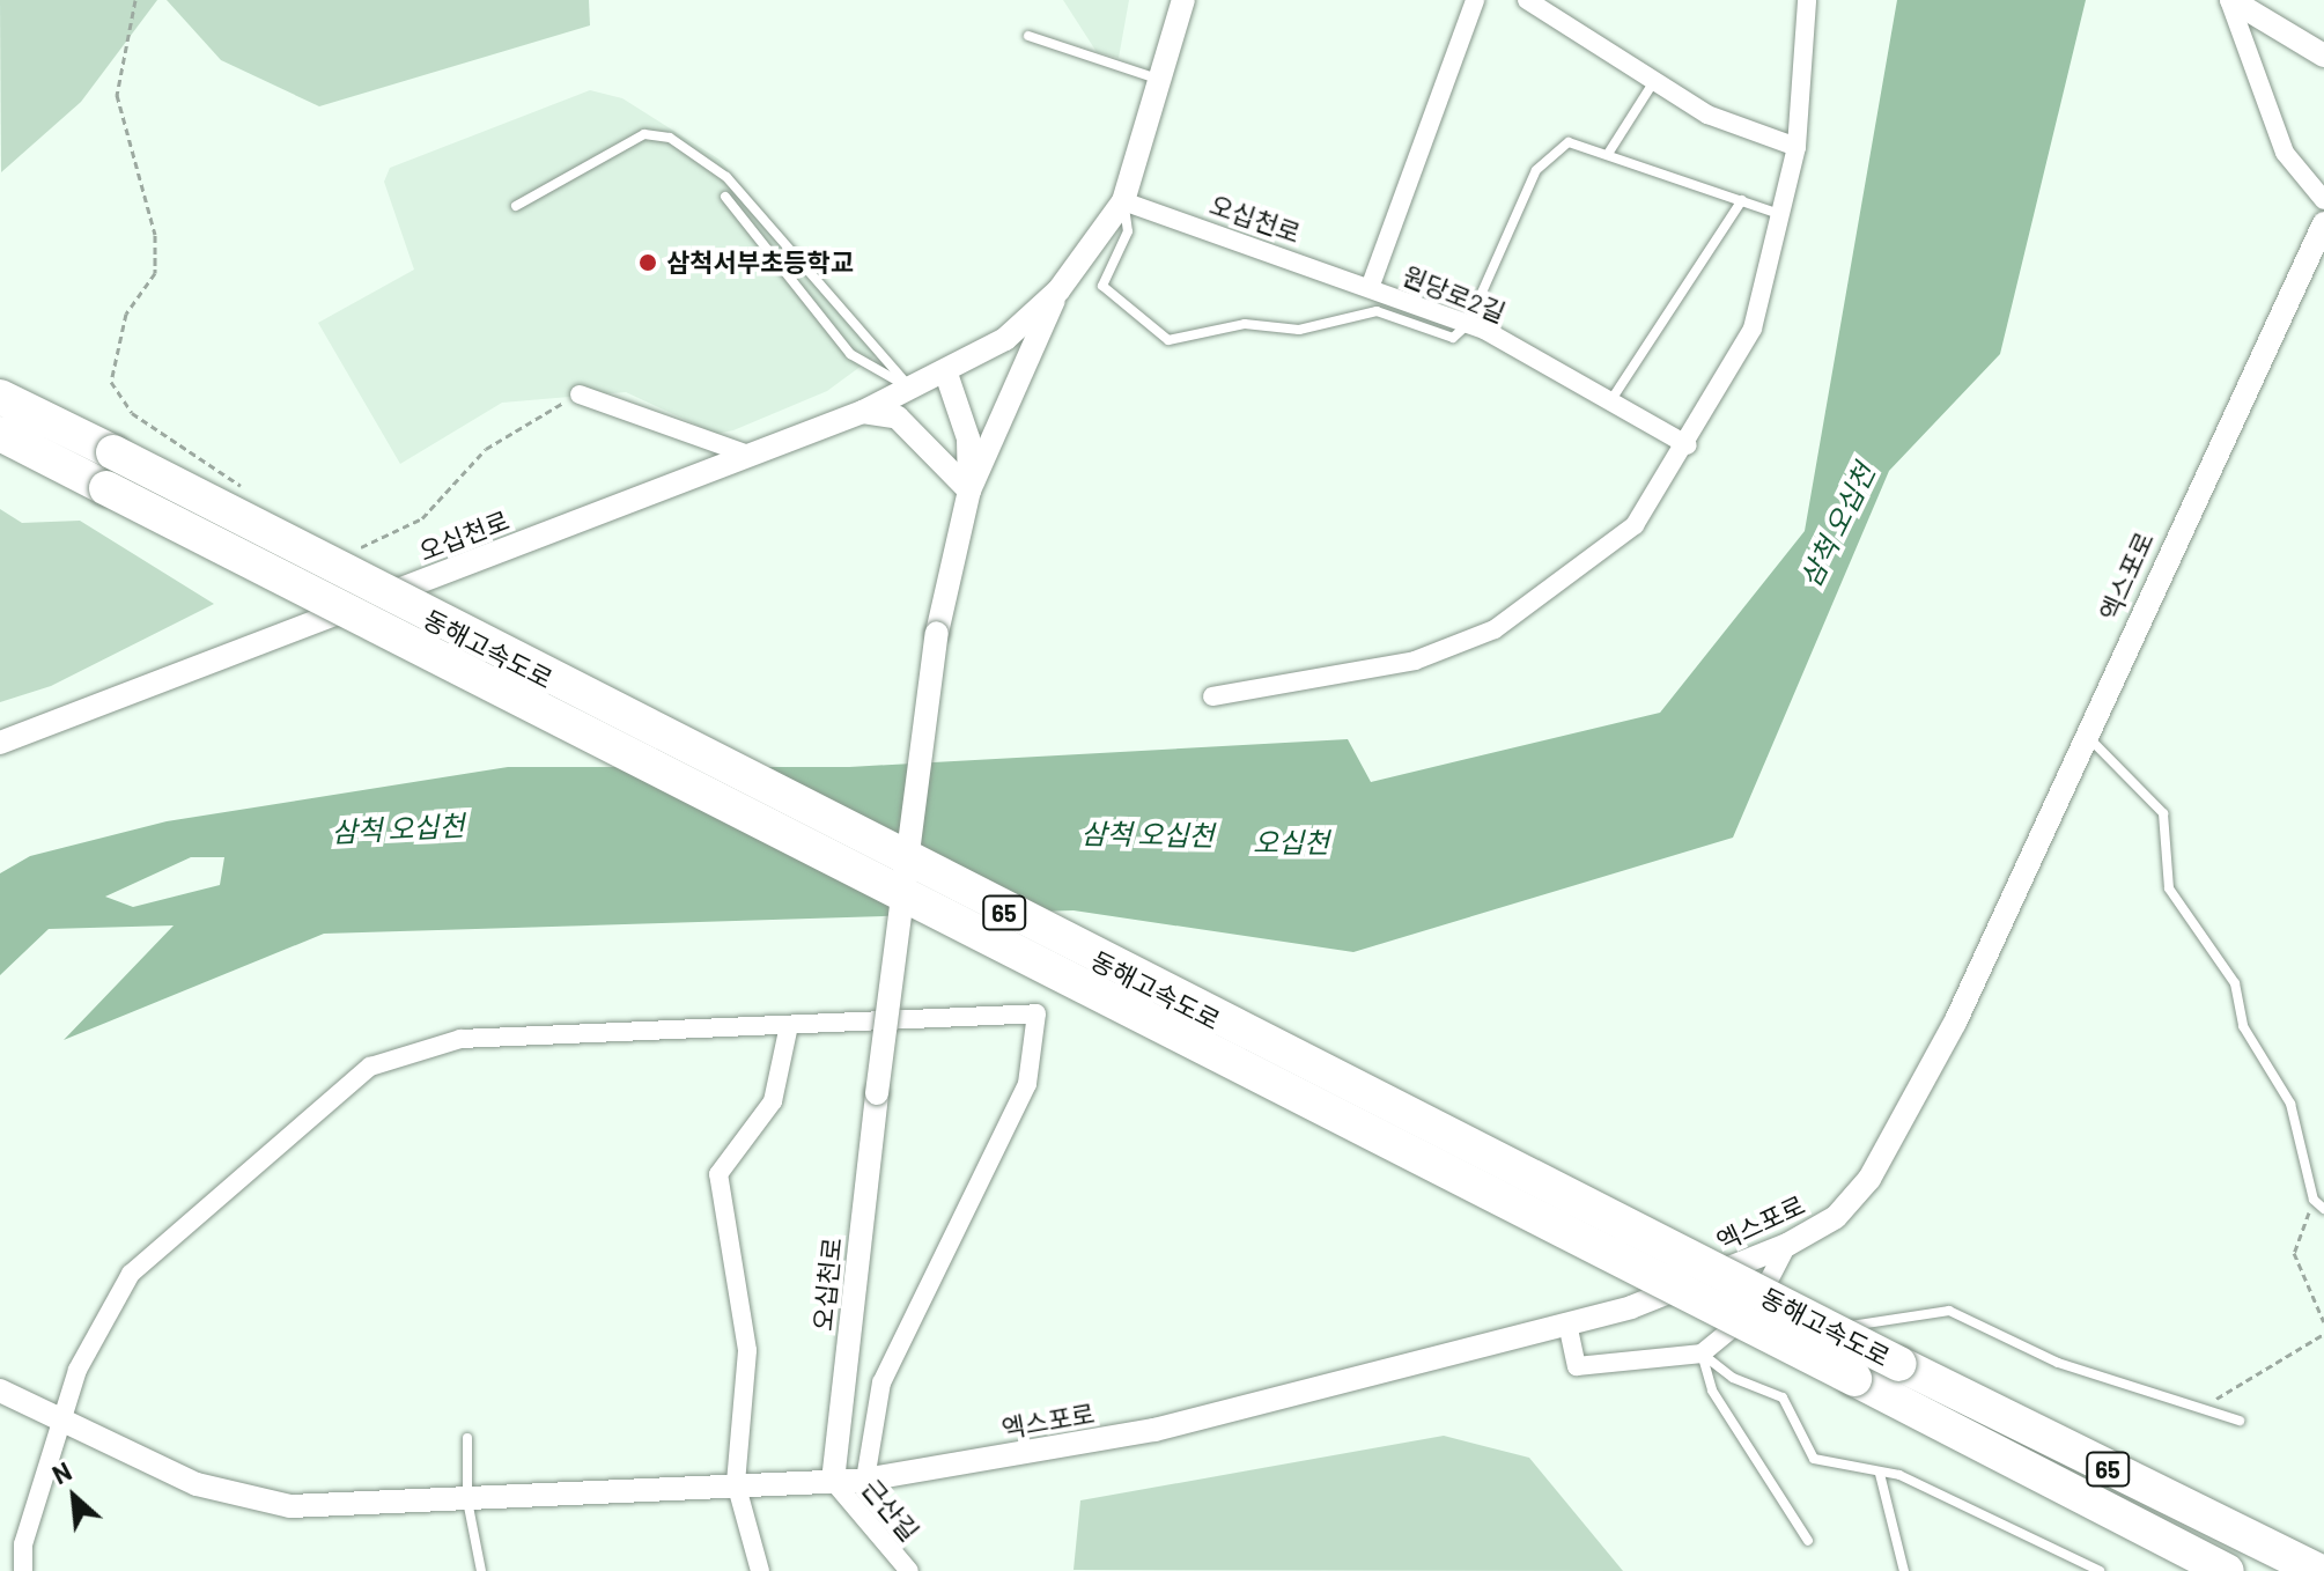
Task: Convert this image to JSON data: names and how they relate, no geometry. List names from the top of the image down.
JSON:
{
  "streets": {
    "highway": ["동해고속도로", "65"],
    "street": [
      "오십천로",
      "원당로2길",
      "엑스포로",
      "근산길"
    ]
  },
  "crossings": [
    ["오십천로", "원당로2길"],
    ["오십천로", "엑스포로"],
    ["오십천로", "근산길"],
    ["엑스포로", "근산길"]
  ],
  "water": ["삼척 오십천", "오십천"],
  "places": ["삼척서부초등학교"],
  "north": "top left"
}
